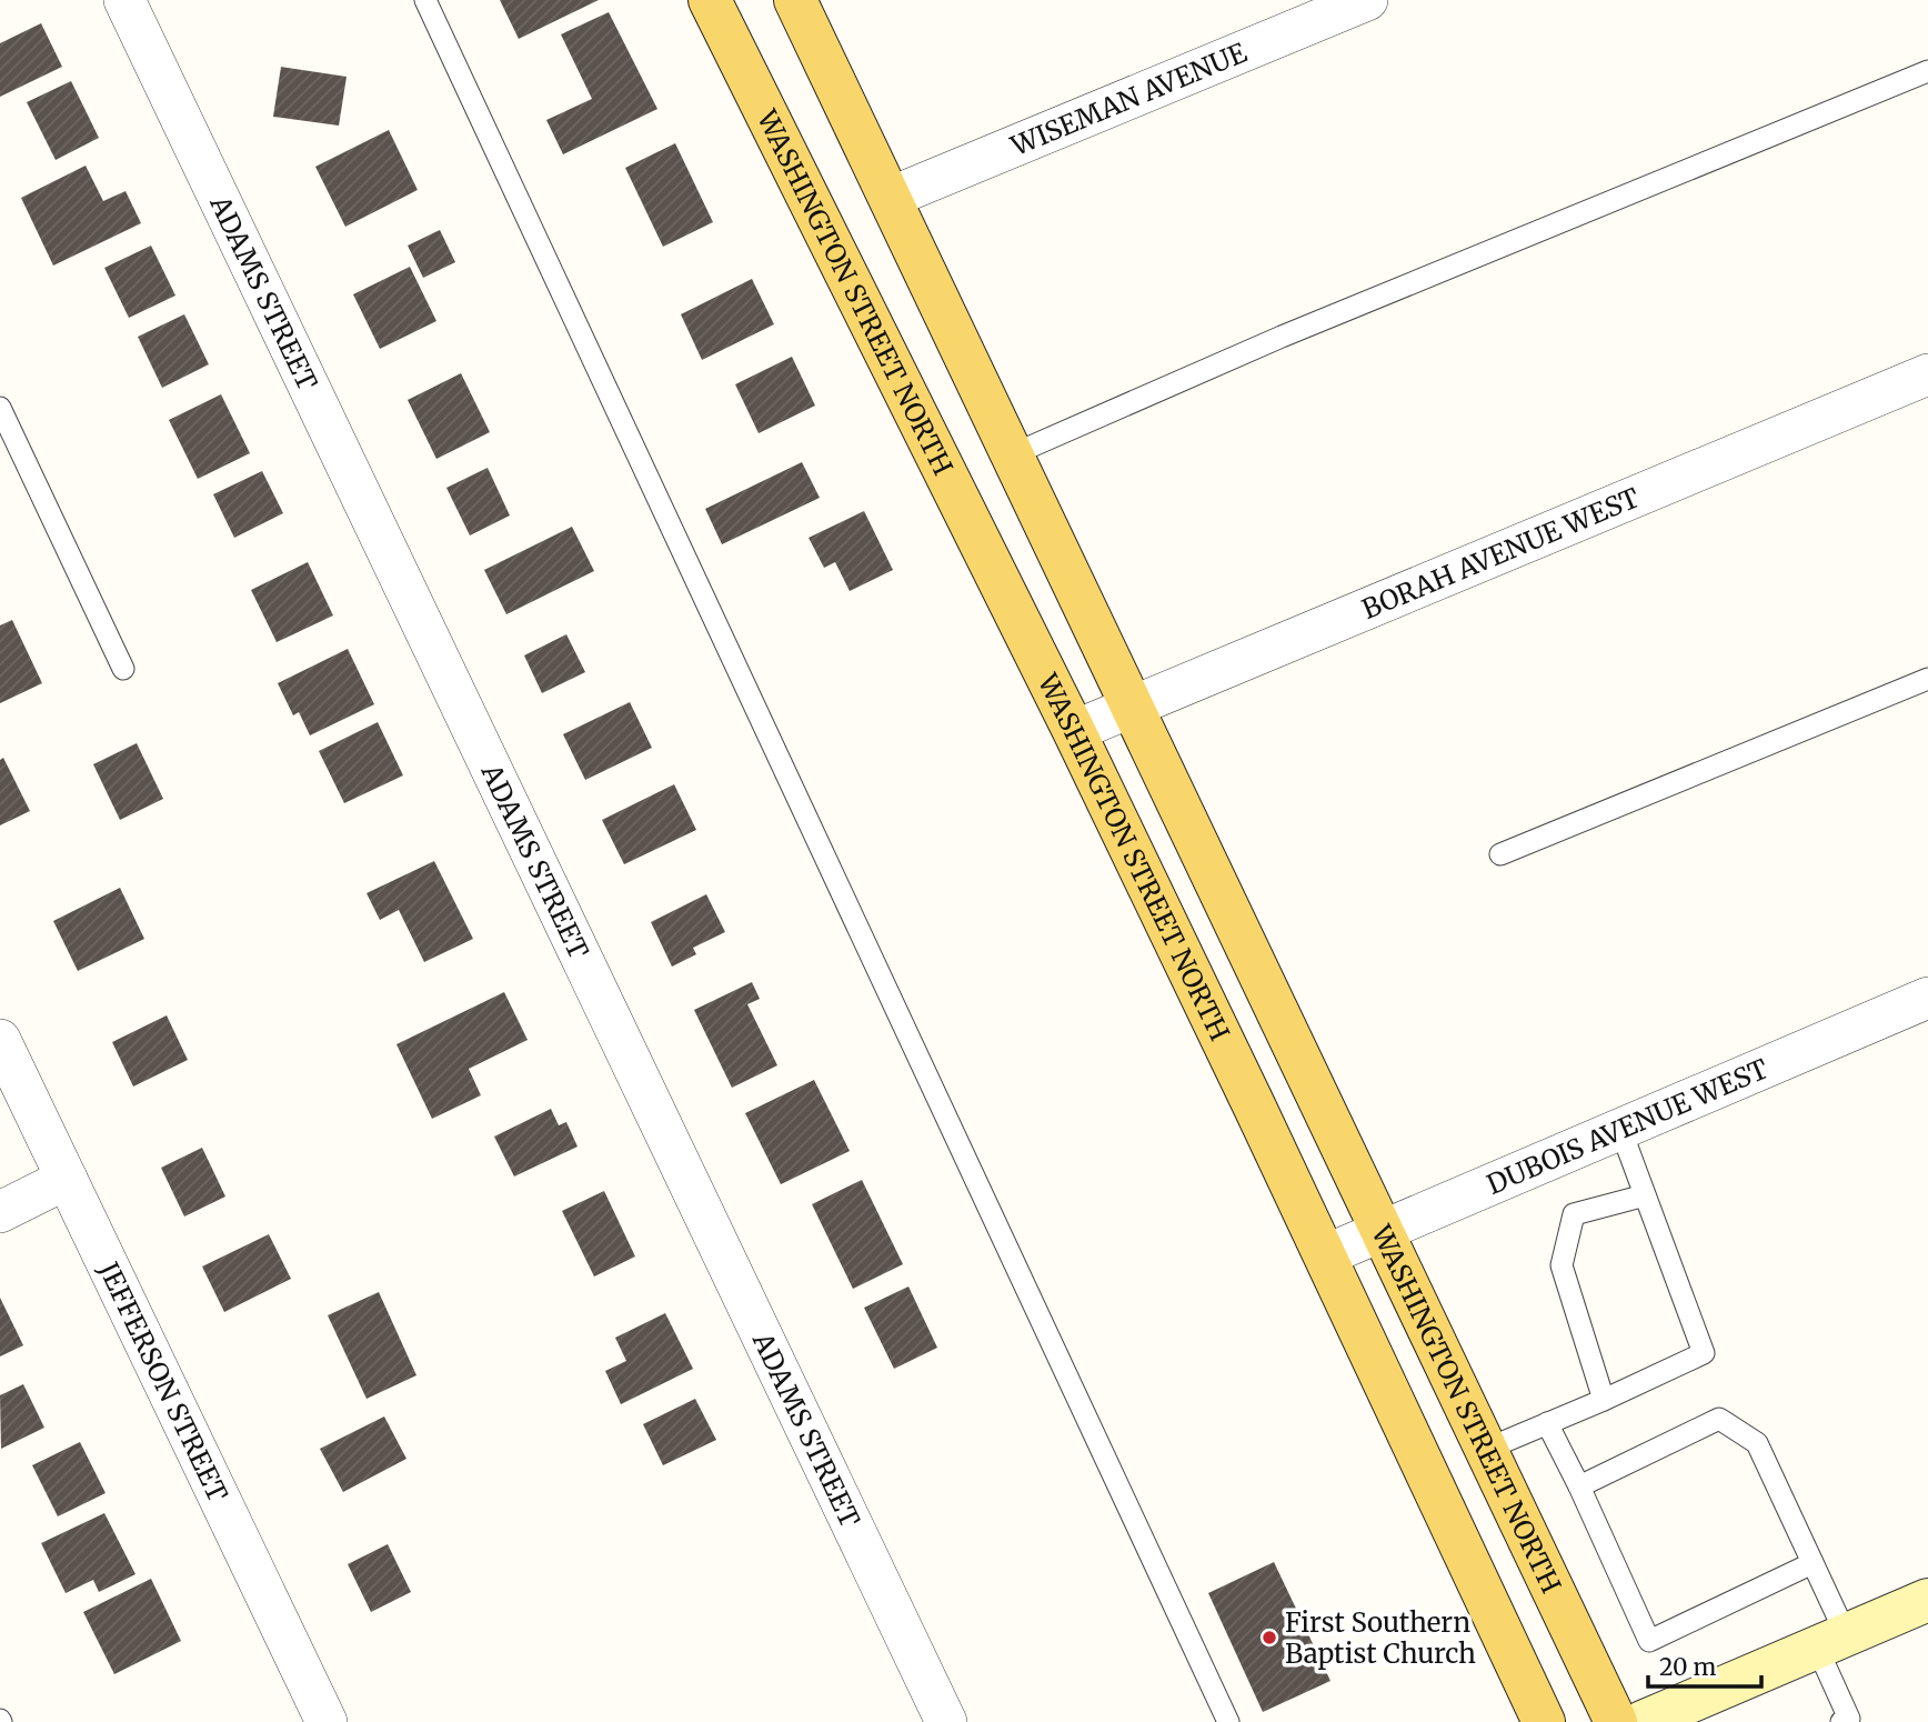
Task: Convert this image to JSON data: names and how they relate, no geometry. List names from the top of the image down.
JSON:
{
  "streets": {
    "main road": ["WASHINGTON STREET NORTH"],
    "street": [
      "WISEMAN AVENUE",
      "ADAMS STREET",
      "BORAH AVENUE WEST",
      "DUBOIS AVENUE WEST",
      "JEFFERSON STREET"
    ]
  },
  "crossings": [
    ["WISEMAN AVENUE", "WASHINGTON STREET NORTH"],
    ["WASHINGTON STREET NORTH", "BORAH AVENUE WEST"],
    ["WASHINGTON STREET NORTH", "DUBOIS AVENUE WEST"]
  ],
  "places": ["First Southern Baptist Church"],
  "scale_bar": "20 m"
}
